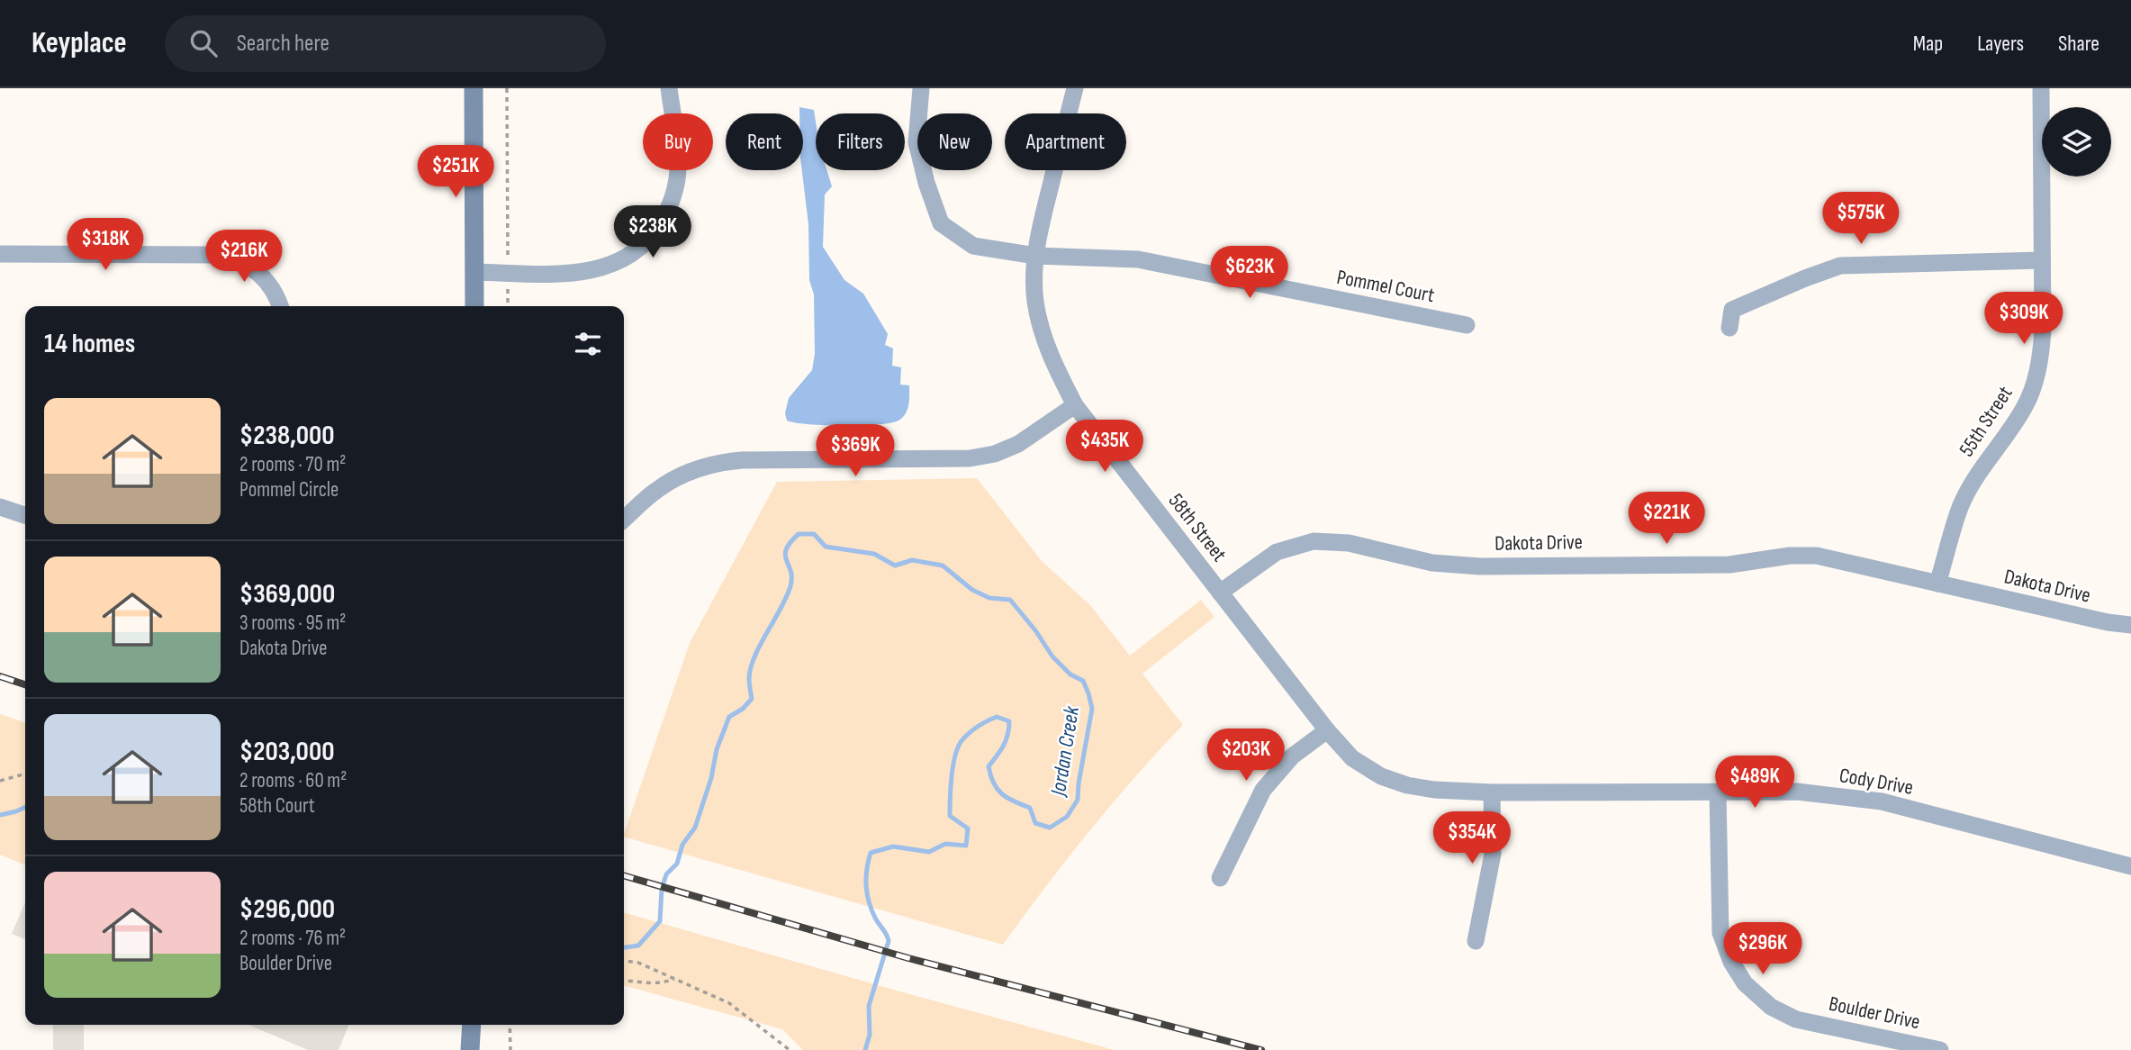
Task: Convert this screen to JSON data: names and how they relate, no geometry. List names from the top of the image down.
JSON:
{
  "streets": {
    "street": [
      "Pommel Court",
      "55th Street",
      "58th Street",
      "Dakota Drive",
      "Cody Drive",
      "Boulder Drive"
    ]
  },
  "crossings": [
    ["Pommel Court", "58th Street"],
    ["55th Street", "Dakota Drive"],
    ["58th Street", "Dakota Drive"],
    ["58th Street", "Cody Drive"],
    ["Cody Drive", "Boulder Drive"]
  ],
  "water": ["Jordan Creek"],
  "page": {
    "header": "Keyplace",
    "search": "Search here",
    "nav": ["Map", "Layers", "Share"],
    "chip": [
      "Buy",
      "Rent",
      "Filters",
      "New",
      "Apartment"
    ],
    "price": [
      "$251K",
      "$575K",
      "$238K",
      "$318K",
      "$216K",
      "$623K",
      "$309K",
      "$435K",
      "$369K",
      "$221K",
      "$203K",
      "$489K",
      "$354K",
      "$296K"
    ],
    "heading": "14 homes",
    "list": [
      {
        "name": "$238,000",
        "note": "2 rooms · 70 m² · Pommel Circle"
      },
      {
        "name": "$369,000",
        "note": "3 rooms · 95 m² · Dakota Drive"
      },
      {
        "name": "$203,000",
        "note": "2 rooms · 60 m² · 58th Court"
      },
      {
        "name": "$296,000",
        "note": "2 rooms · 76 m² · Boulder Drive"
      }
    ]
  }
}
